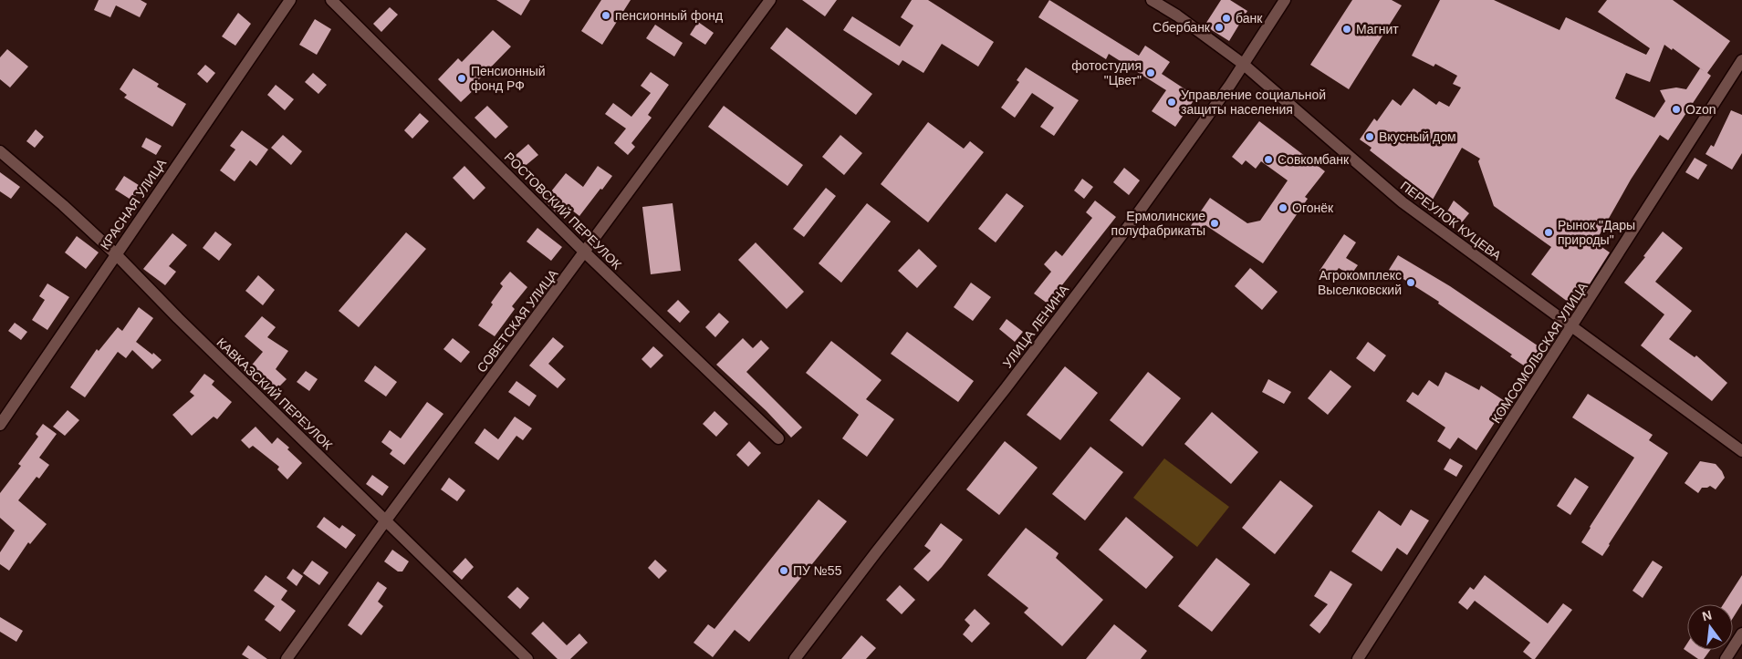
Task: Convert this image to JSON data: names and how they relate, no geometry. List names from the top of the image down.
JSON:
{
  "streets": {
    "street": [
      "КРАСНАЯ УЛИЦА",
      "РОСТОВСКИЙ ПЕРЕУЛОК",
      "ПЕРЕУЛОК КУЦЕВА",
      "СОВЕТСКАЯ УЛИЦА",
      "УЛИЦА ЛЕНИНА",
      "КОМСОМОЛЬСКАЯ УЛИЦА",
      "КАВКАЗСКИЙ ПЕРЕУЛОК"
    ]
  },
  "crossings": [
    ["КРАСНАЯ УЛИЦА", "КАВКАЗСКИЙ ПЕРЕУЛОК"],
    ["РОСТОВСКИЙ ПЕРЕУЛОК", "СОВЕТСКАЯ УЛИЦА"],
    ["ПЕРЕУЛОК КУЦЕВА", "УЛИЦА ЛЕНИНА"],
    ["ПЕРЕУЛОК КУЦЕВА", "КОМСОМОЛЬСКАЯ УЛИЦА"],
    ["СОВЕТСКАЯ УЛИЦА", "КАВКАЗСКИЙ ПЕРЕУЛОК"]
  ],
  "places": [
    "пенсионный фонд",
    "банк",
    "Сбербанк",
    "Магнит",
    "фотостудия \"Цвет\"",
    "Пенсионный фонд РФ",
    "Управление социальной защиты населения",
    "Ozon",
    "Вкусный дом",
    "Совкомбанк",
    "Огонёк",
    "Ермолинские полуфабрикаты",
    "Рынок \"Дары природы\"",
    "Агрокомплекс Выселковский",
    "ПУ №55"
  ],
  "north": "top"
}
